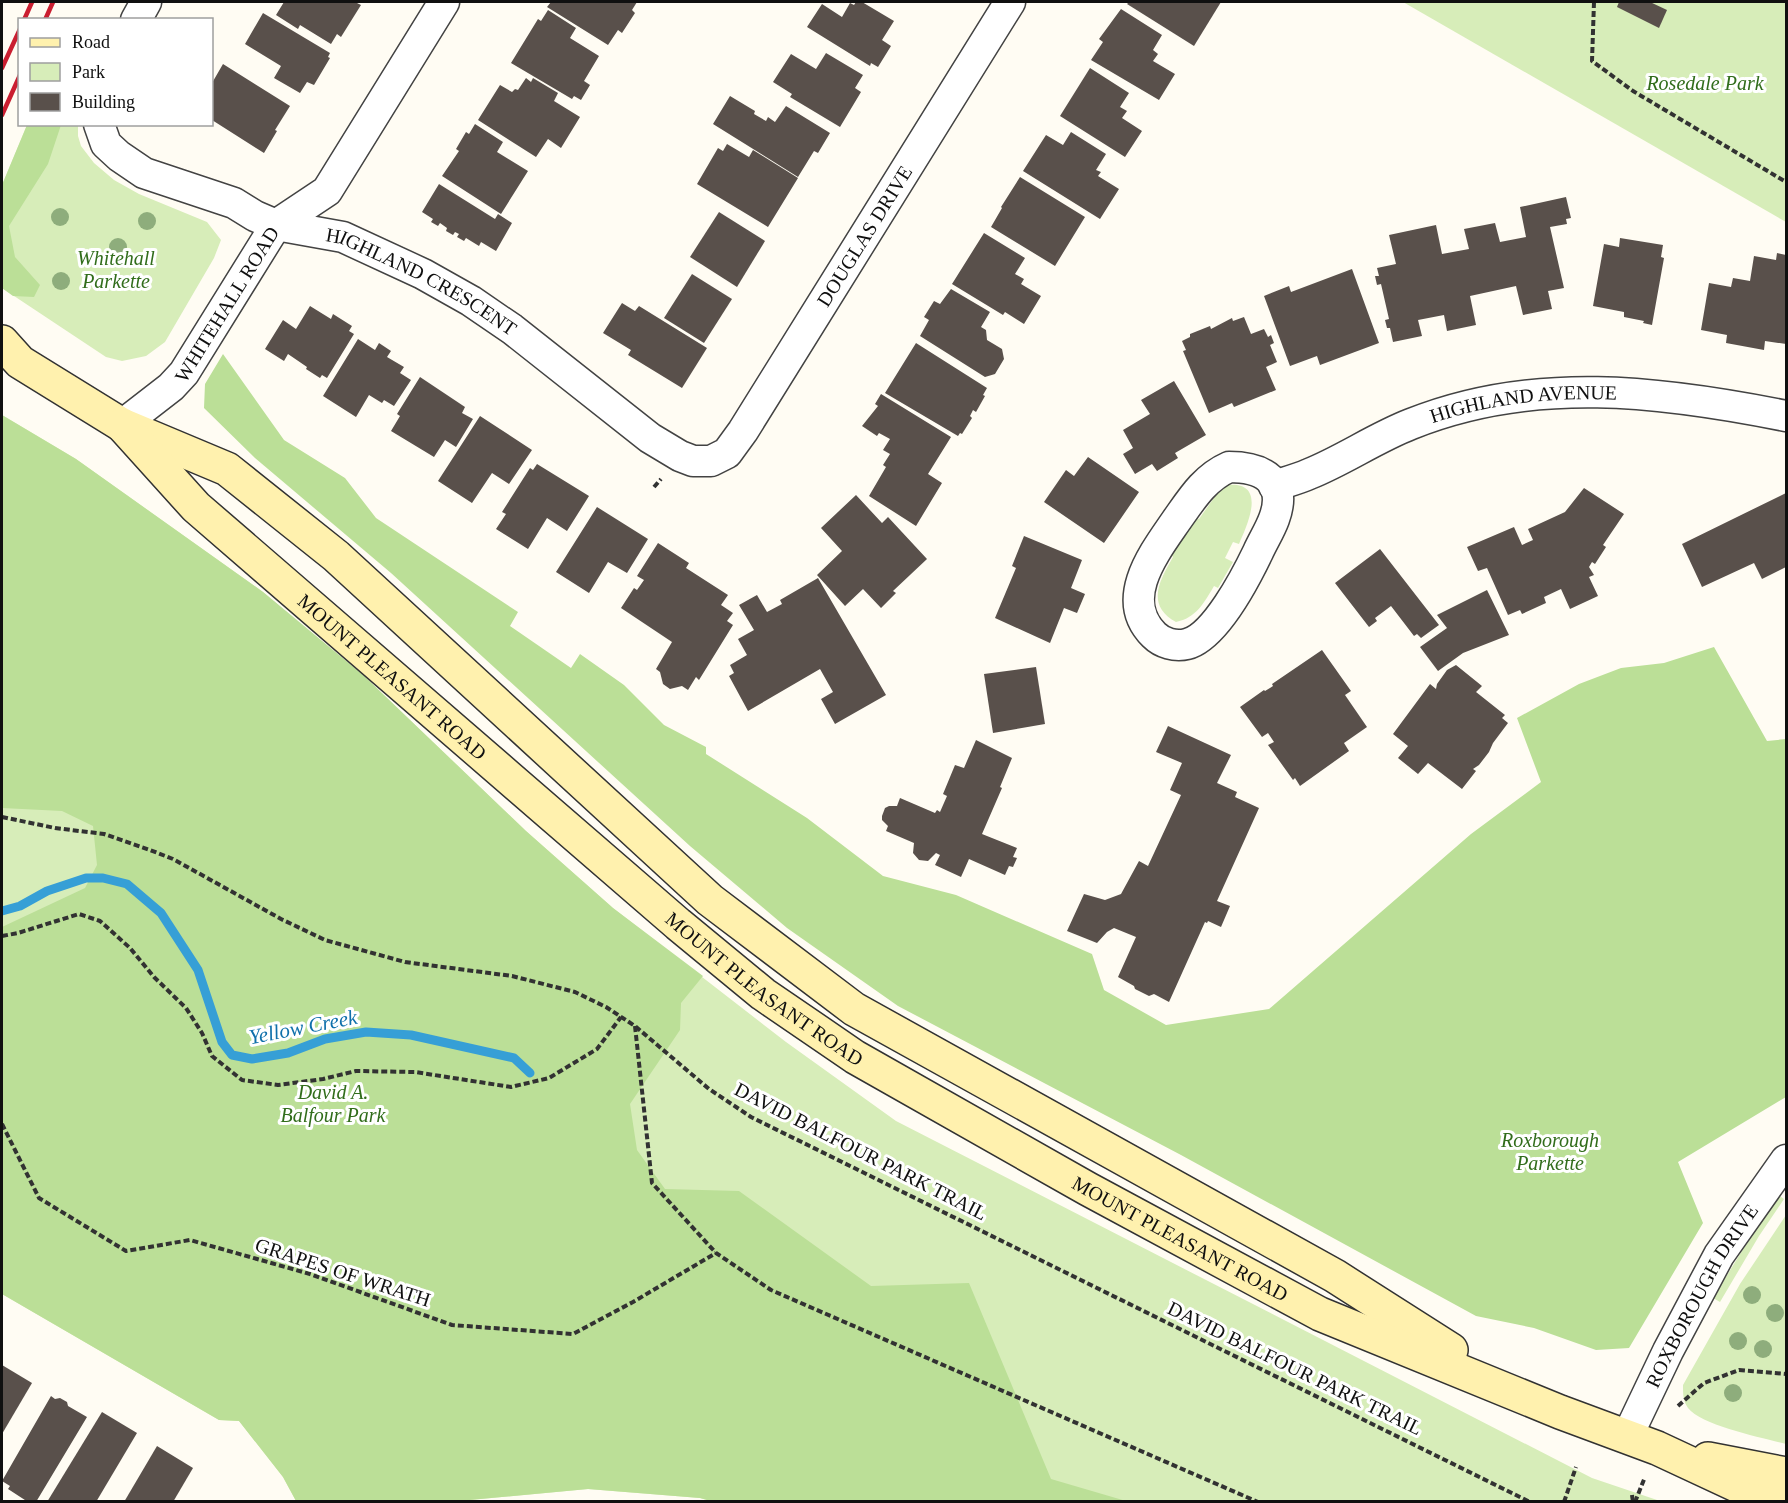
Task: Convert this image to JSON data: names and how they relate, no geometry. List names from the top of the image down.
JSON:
{
  "streets": {
    "main road": ["MOUNT PLEASANT ROAD"],
    "street": [
      "DOUGLAS DRIVE",
      "HIGHLAND CRESCENT",
      "WHITEHALL ROAD",
      "HIGHLAND AVENUE",
      "ROXBOROUGH DRIVE"
    ],
    "path": ["DAVID BALFOUR PARK TRAIL", "GRAPES OF WRATH"]
  },
  "crossings": [
    ["DOUGLAS DRIVE", "HIGHLAND CRESCENT"],
    ["HIGHLAND CRESCENT", "WHITEHALL ROAD"],
    ["WHITEHALL ROAD", "MOUNT PLEASANT ROAD"],
    ["MOUNT PLEASANT ROAD", "ROXBOROUGH DRIVE"]
  ],
  "water": ["Yellow Creek"],
  "parks": [
    "Rosedale Park",
    "Whitehall Parkette",
    "David A. Balfour Park",
    "Roxborough Parkette"
  ],
  "legend": ["Road", "Park", "Building"]
}
